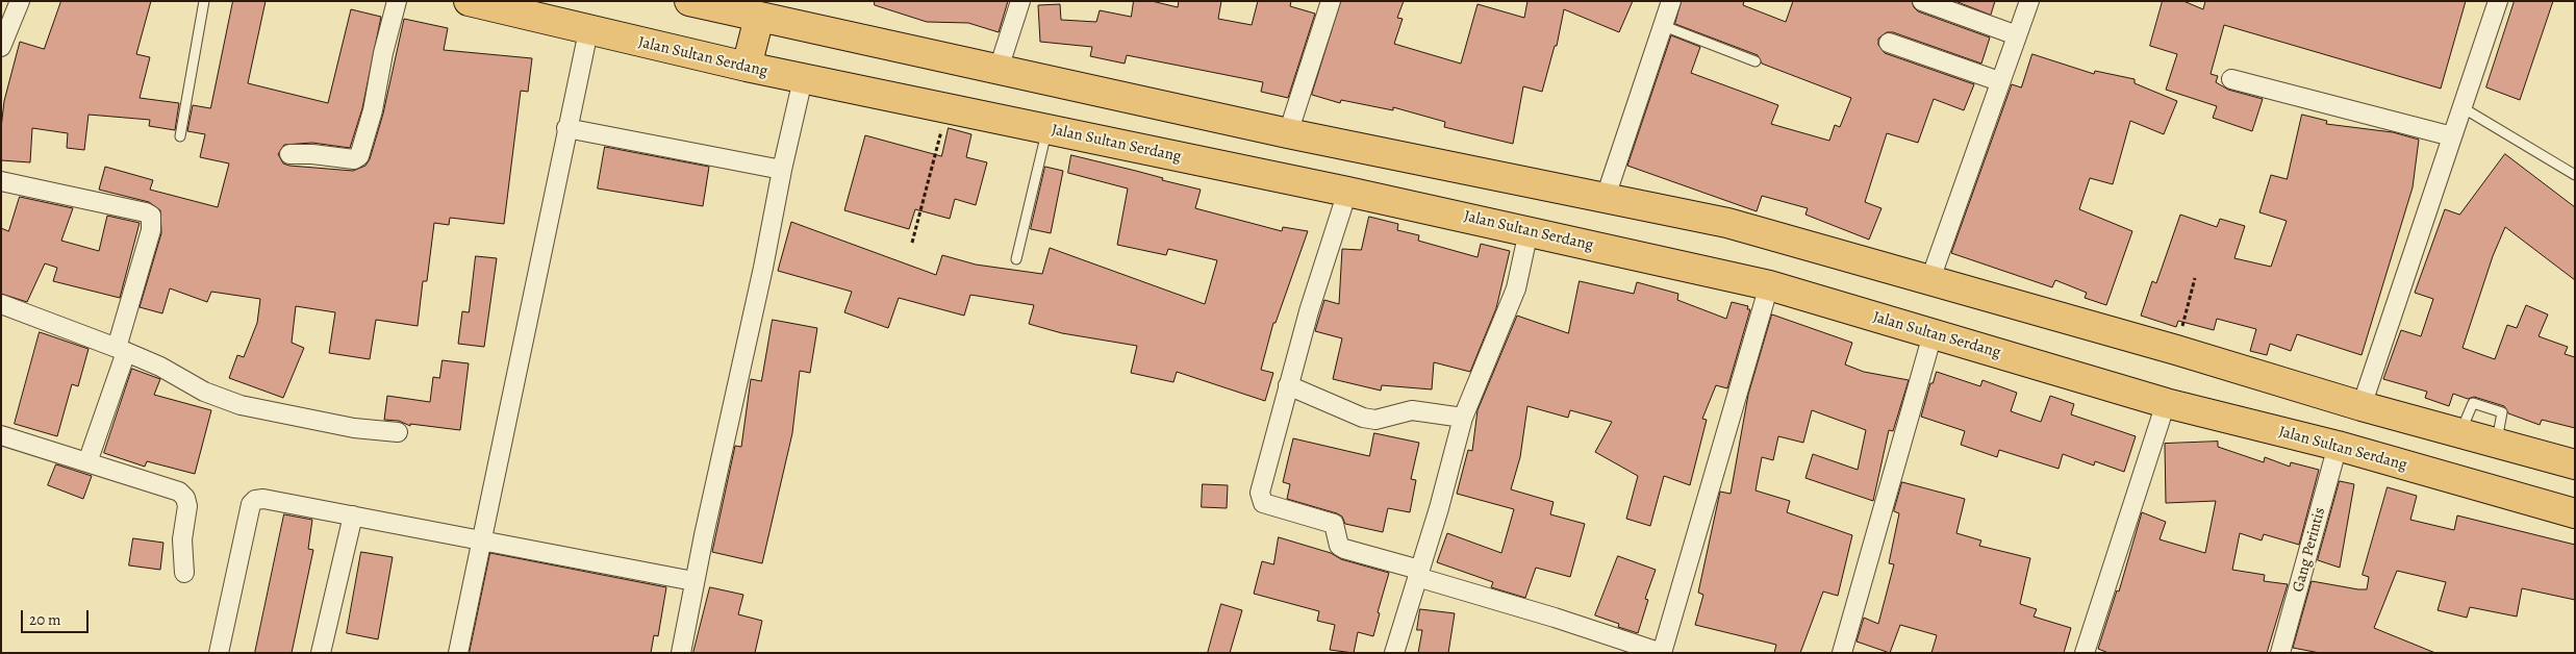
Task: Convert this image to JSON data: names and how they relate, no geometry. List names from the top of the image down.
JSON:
{
  "streets": {
    "highway": ["Jalan Sultan Serdang"],
    "street": ["Gang Perintis"]
  },
  "crossings": [
    ["Jalan Sultan Serdang", "Gang Perintis"]
  ],
  "scale_bar": "20 m"
}
